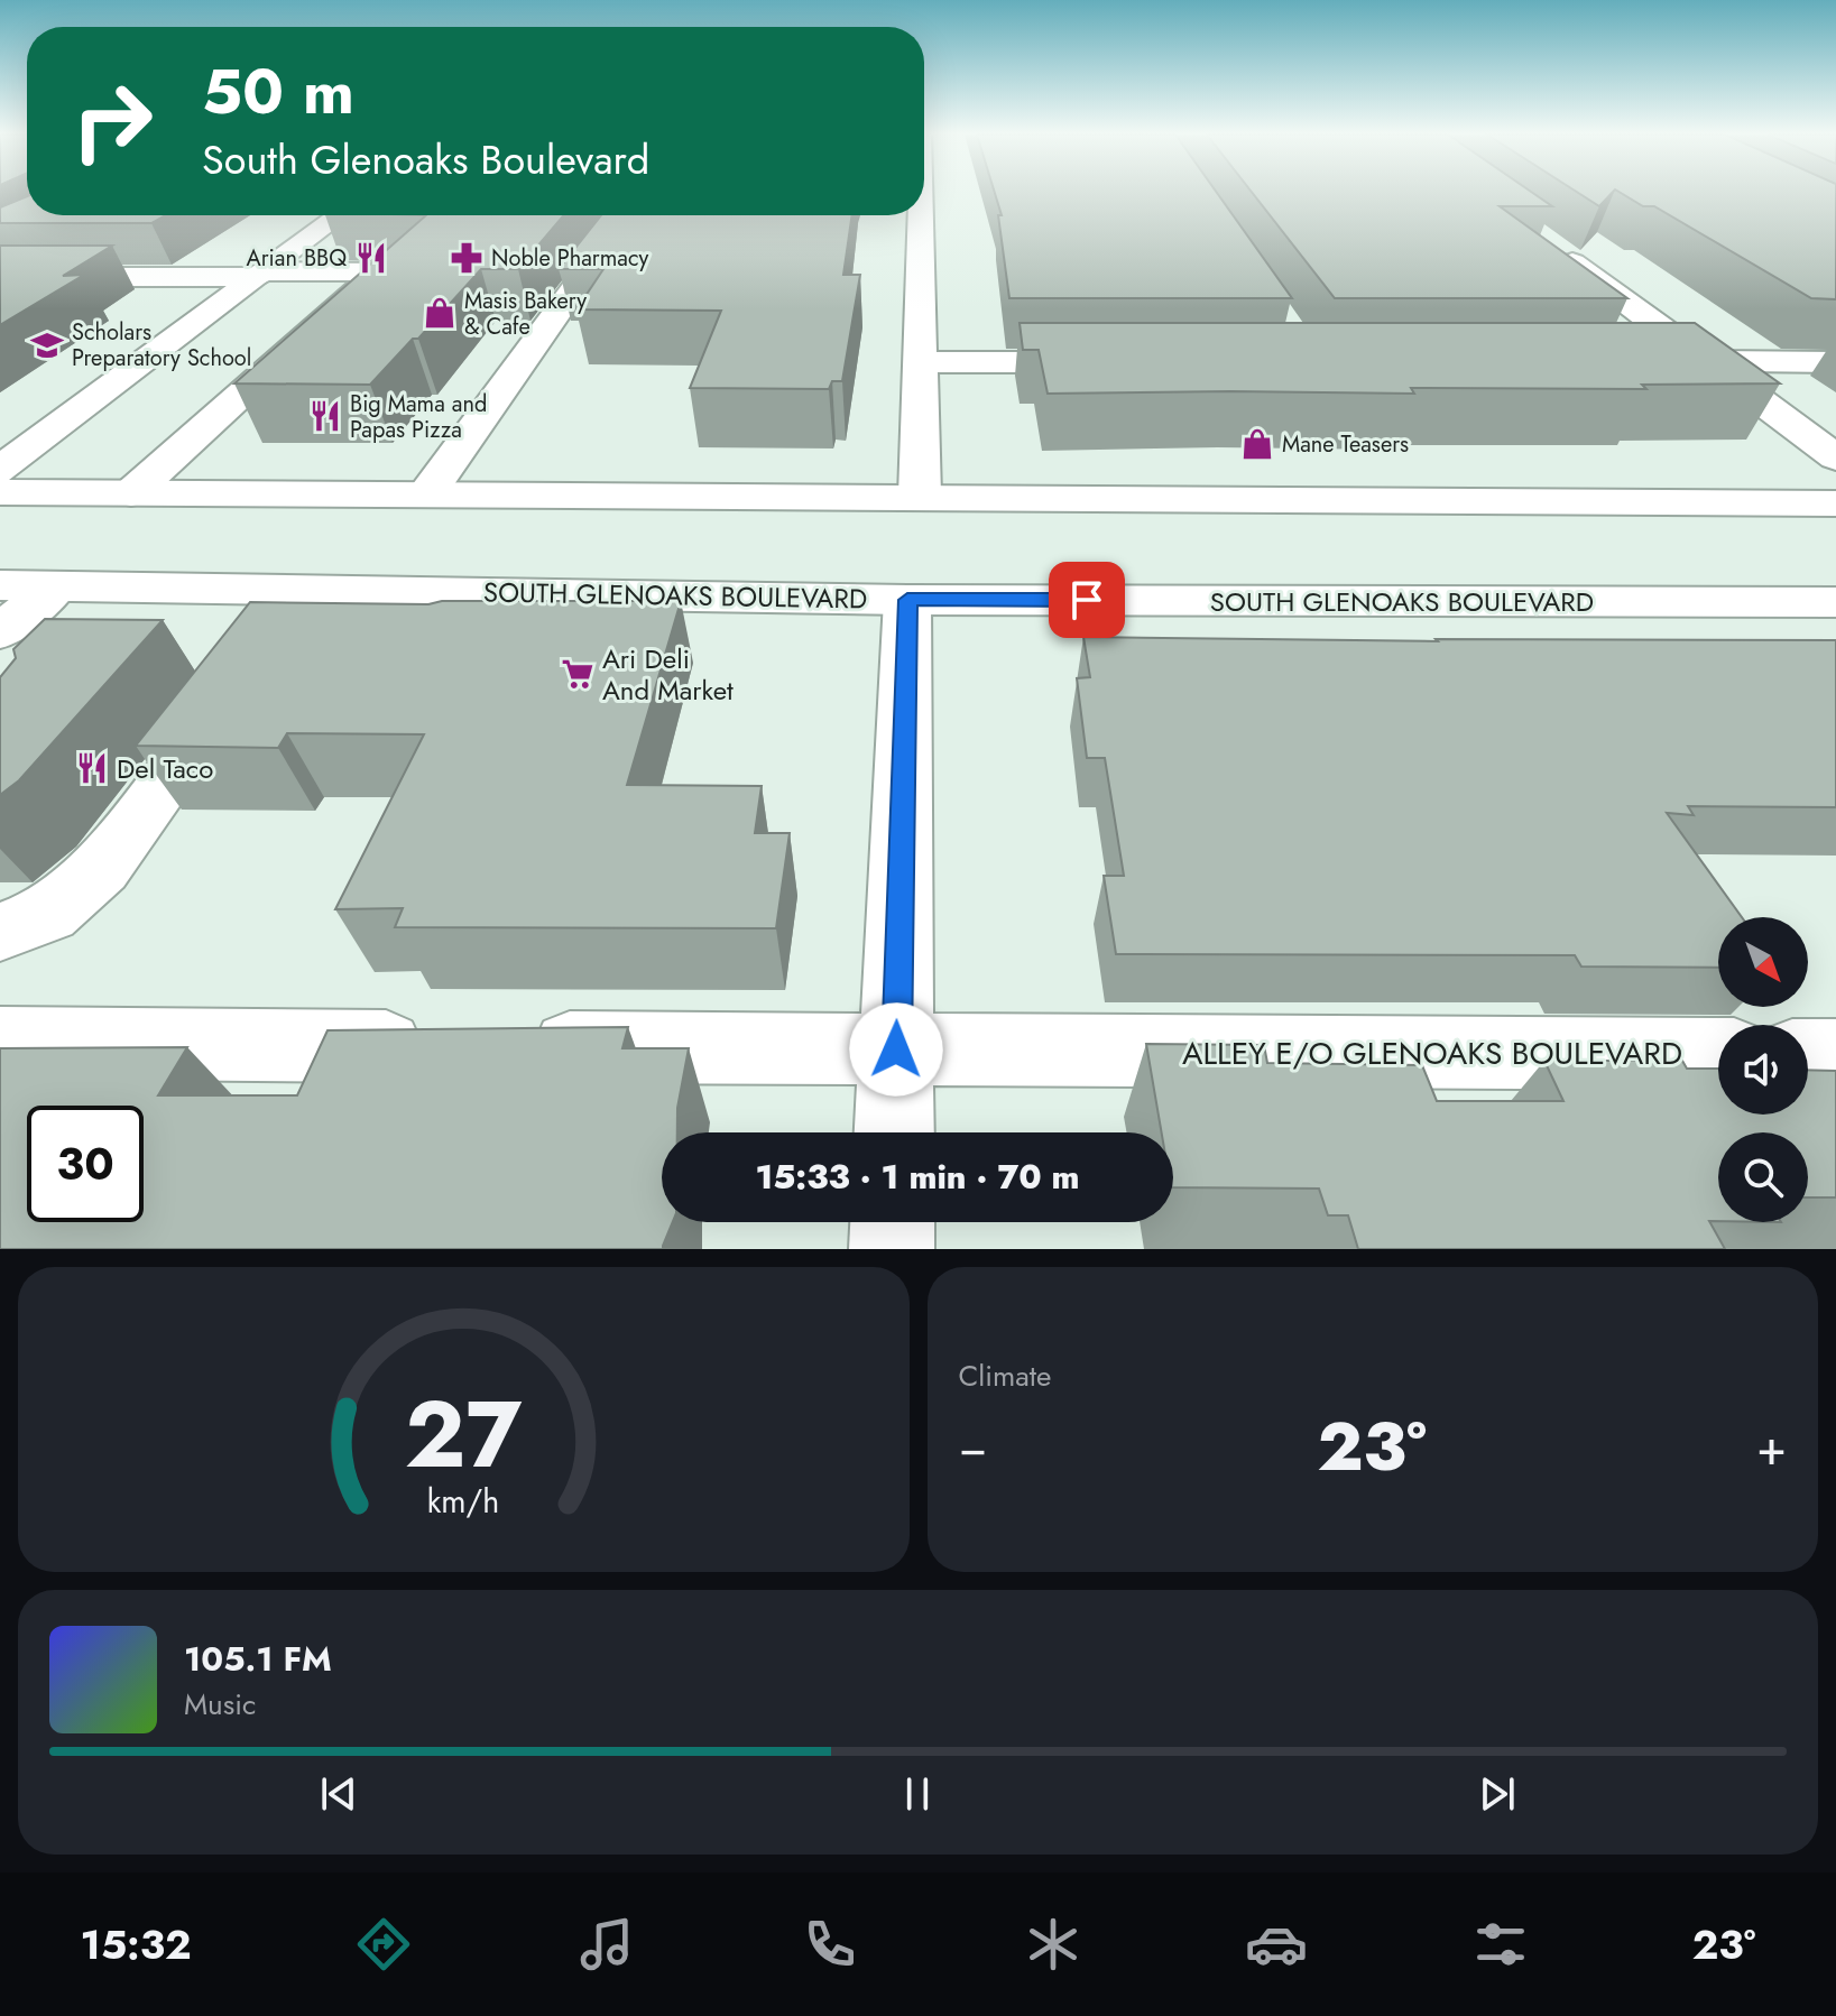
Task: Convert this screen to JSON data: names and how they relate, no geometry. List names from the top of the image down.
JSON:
{
  "streets": {
    "main road": ["SOUTH GLENOAKS BOULEVARD", "ALLEY E/O GLENOAKS BOULEVARD"]
  },
  "places": {
    "restaurant": ["Arian BBQ", "Big Mama and Papas Pizza", "Del Taco"],
    "pharmacy": ["Noble Pharmacy"],
    "shop": ["Masis Bakery & Cafe", "Mane Teasers"],
    "school or university": ["Scholars Preparatory School"],
    "supermarket": ["Ari Deli And Market"]
  },
  "north": "bottom right",
  "page": {
    "turn": ["50 m", "South Glenoaks Boulevard"],
    "limit": "30",
    "trip": "15:33 · 1 min · 70 m",
    "tile": "Climate",
    "heat": ["−", "23°", "+"],
    "song": ["105.1 FM", "Music"],
    "tabs": ["15:32", "23°"],
    "gauge": ["27", "km/h"]
  }
}
